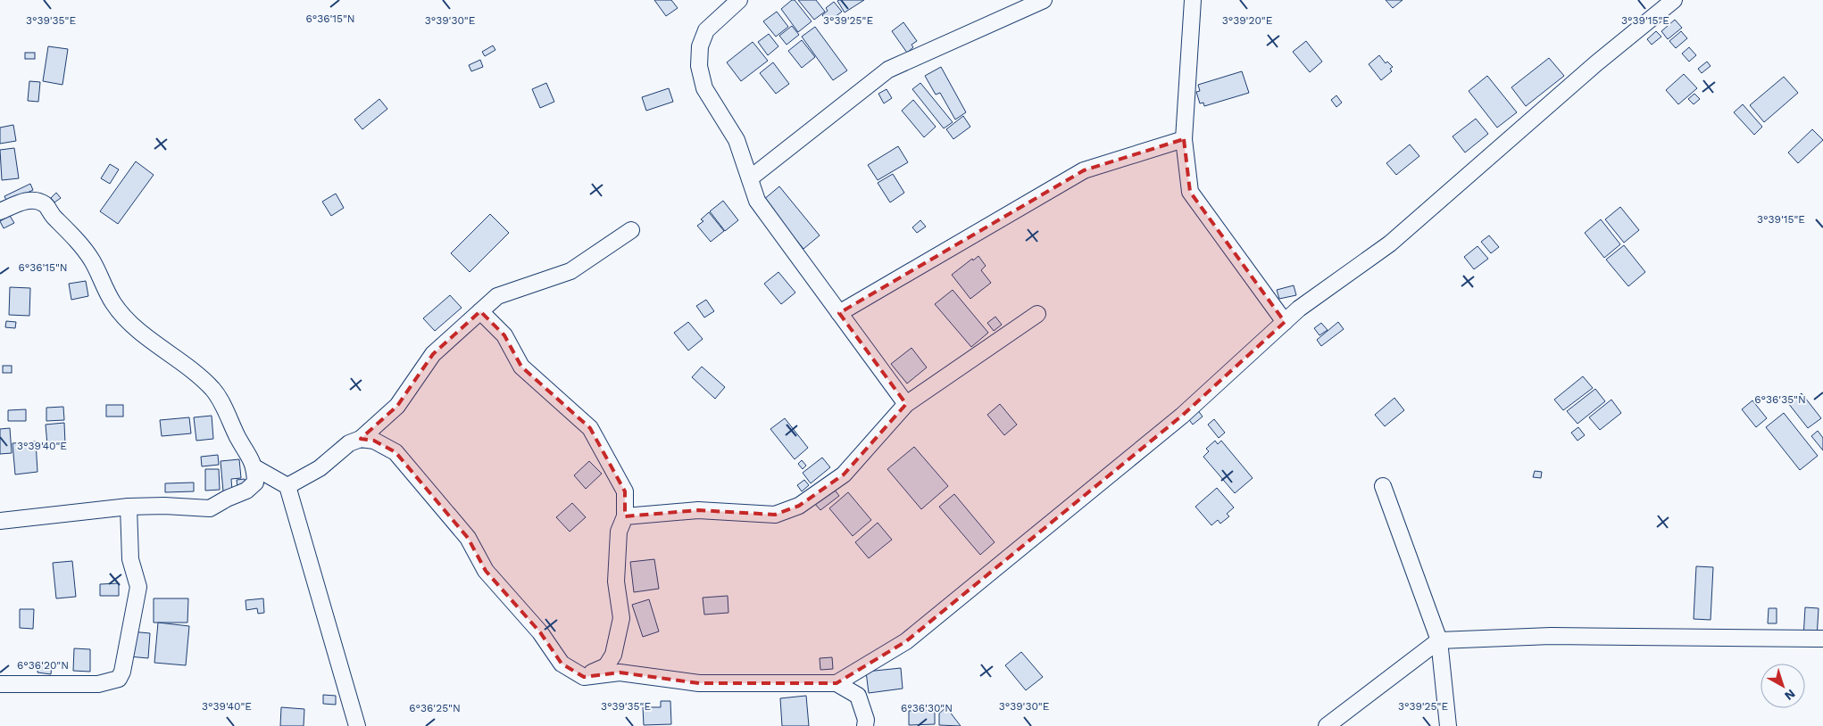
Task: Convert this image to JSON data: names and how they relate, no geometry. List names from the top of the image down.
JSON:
{
  "north": "bottom right",
  "coordinates": [
    "6°36'15\"N",
    "3°39'35\"E",
    "3°39'30\"E",
    "3°39'25\"E",
    "3°39'20\"E",
    "3°39'15\"E",
    "6°36'35\"N",
    "3°39'40\"E",
    "6°36'20\"N",
    "6°36'25\"N",
    "6°36'30\"N"
  ]
}
